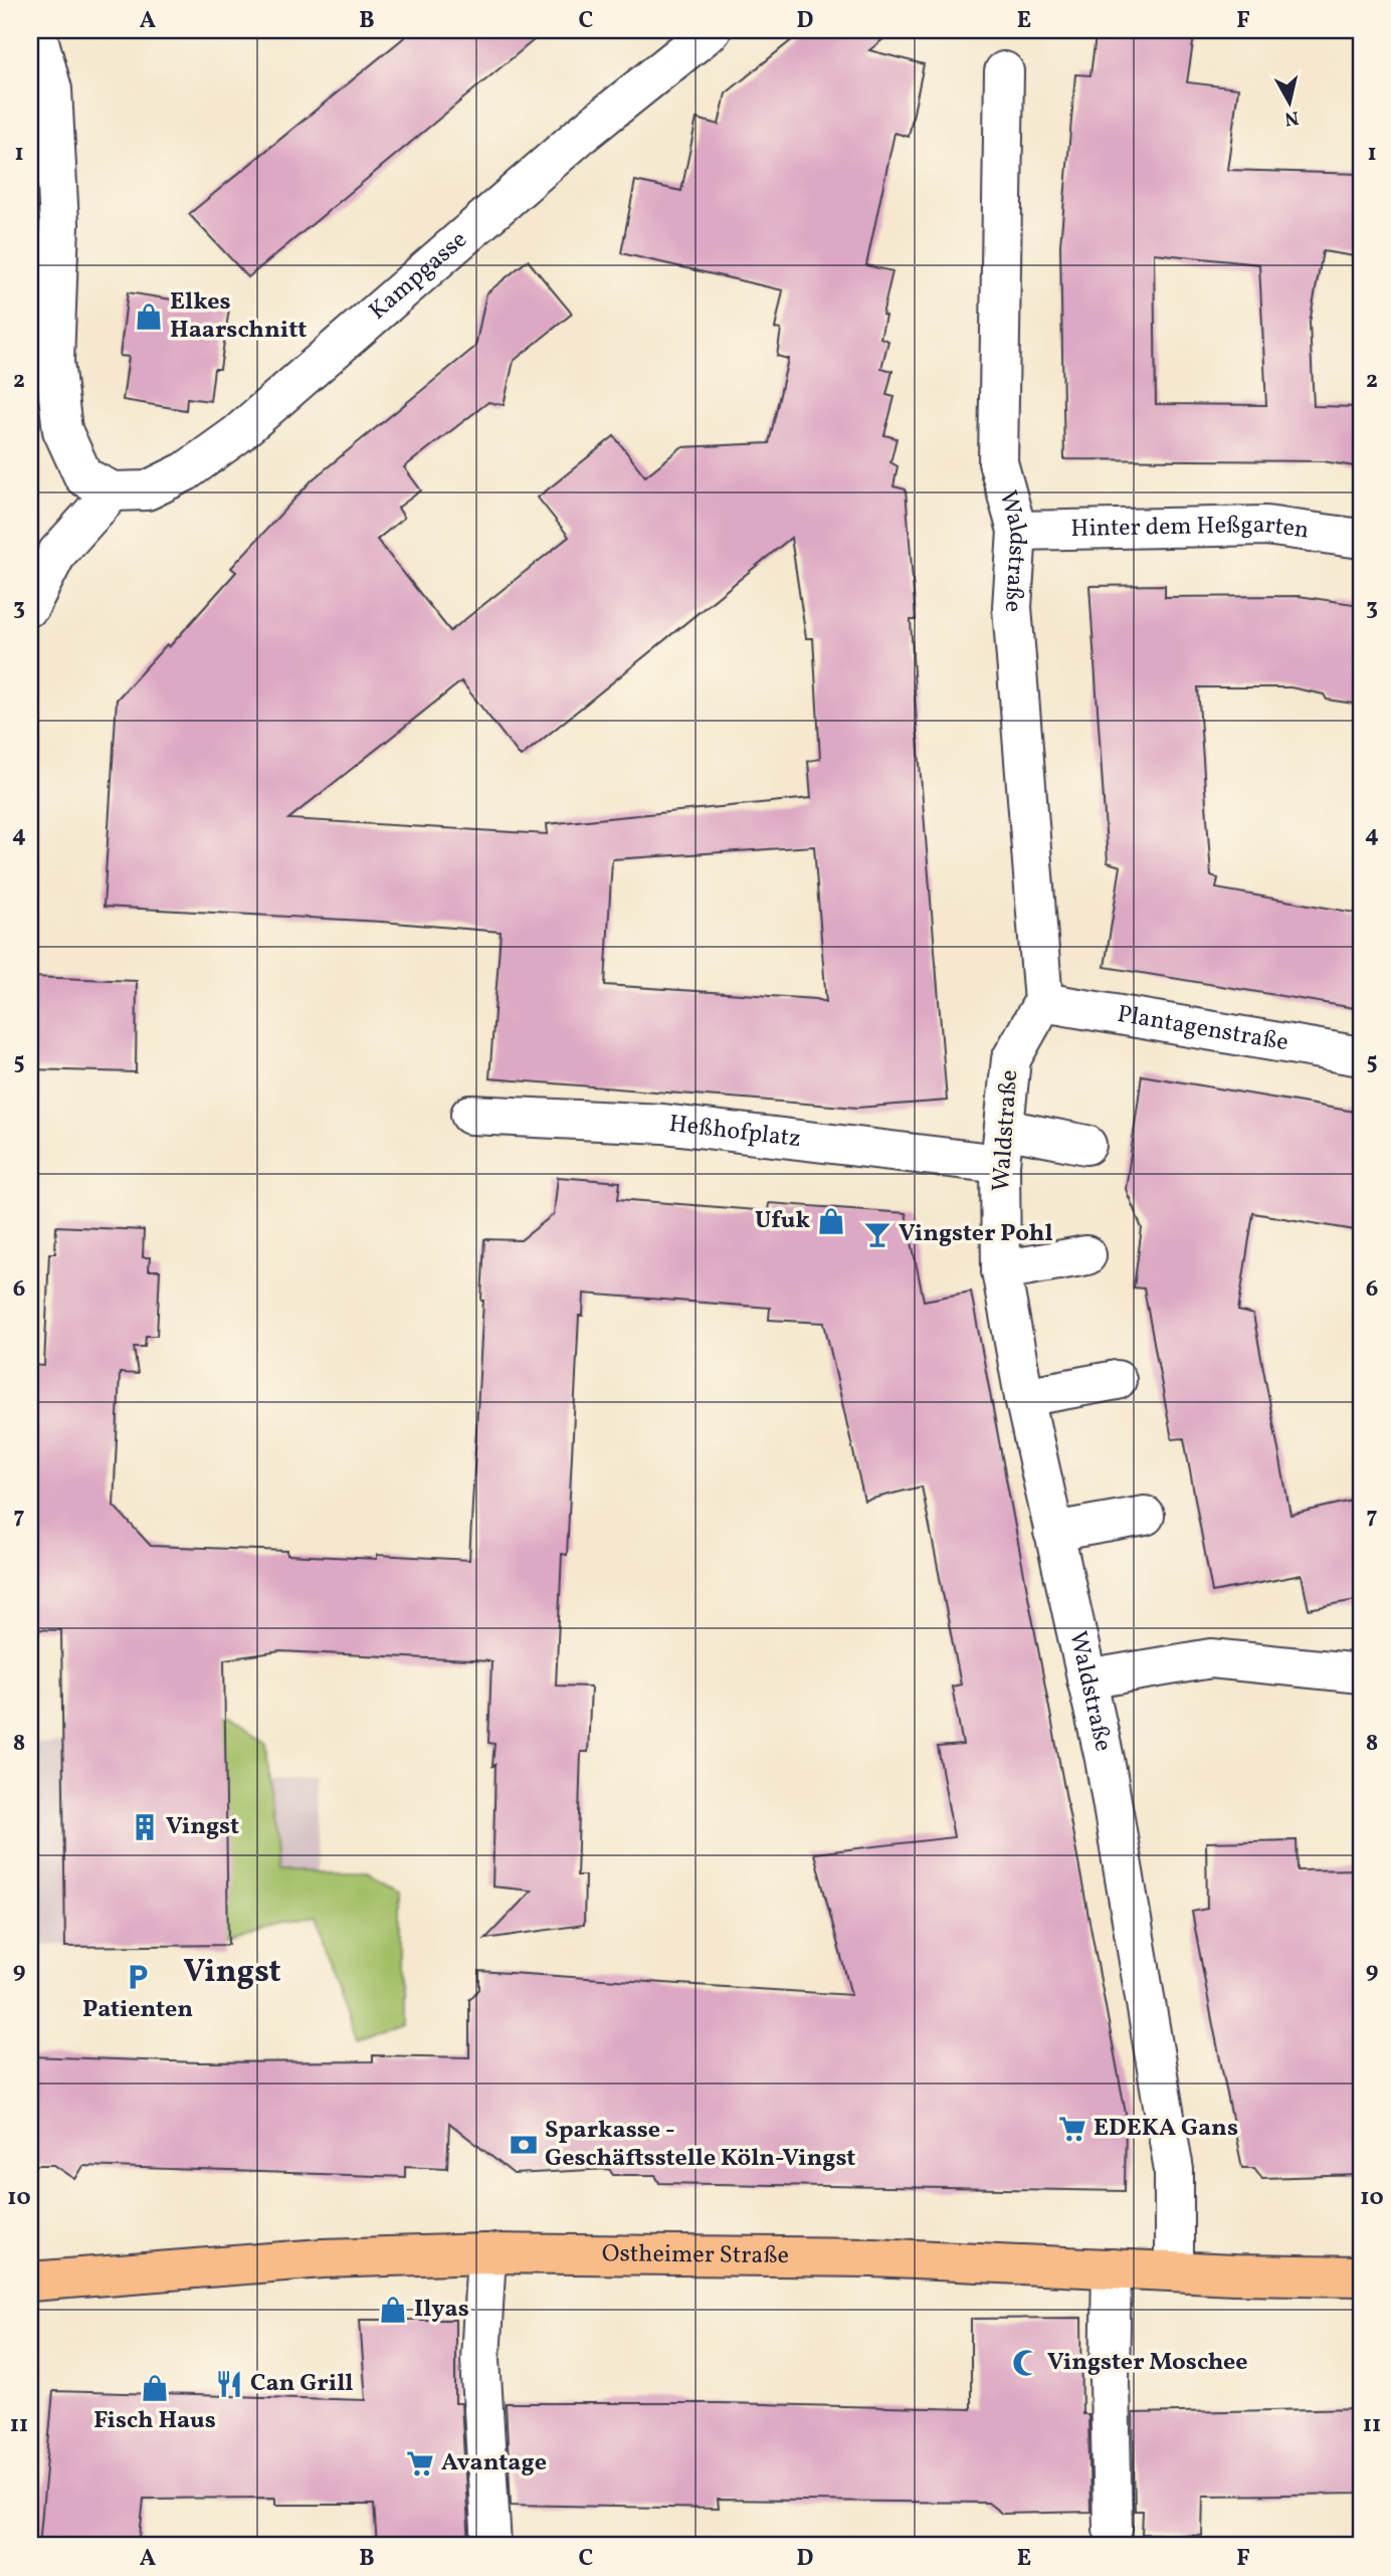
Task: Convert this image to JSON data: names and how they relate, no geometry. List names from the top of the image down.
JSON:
{
  "streets": {
    "main road": ["Ostheimer Straße"],
    "street": [
      "Kampgasse",
      "Hinter dem Heßgarten",
      "Waldstraße",
      "Plantagenstraße",
      "Heßhofplatz"
    ]
  },
  "crossings": [
    ["Hinter dem Heßgarten", "Waldstraße"],
    ["Waldstraße", "Plantagenstraße"],
    ["Waldstraße", "Heßhofplatz"],
    ["Waldstraße", "Ostheimer Straße"]
  ],
  "districts": ["Vingst"],
  "places": {
    "shop": [
      "Elkes Haarschnitt",
      "Ufuk",
      "Ilyas",
      "Fisch Haus"
    ],
    "bar": ["Vingster Pohl"],
    "building": ["Vingst"],
    "parking": ["Patienten"],
    "supermarket": ["EDEKA Gans", "Avantage"],
    "bank": ["Sparkasse - Geschäftsstelle Köln-Vingst"],
    "mosque": ["Vingster Moschee"],
    "restaurant": ["Can Grill"]
  },
  "north": "bottom",
  "grid": {
    "columns": [
      "A",
      "B",
      "C",
      "D",
      "E",
      "F"
    ],
    "rows": [
      "1",
      "2",
      "3",
      "4",
      "5",
      "6",
      "7",
      "8",
      "9",
      "10",
      "11"
    ]
  }
}
